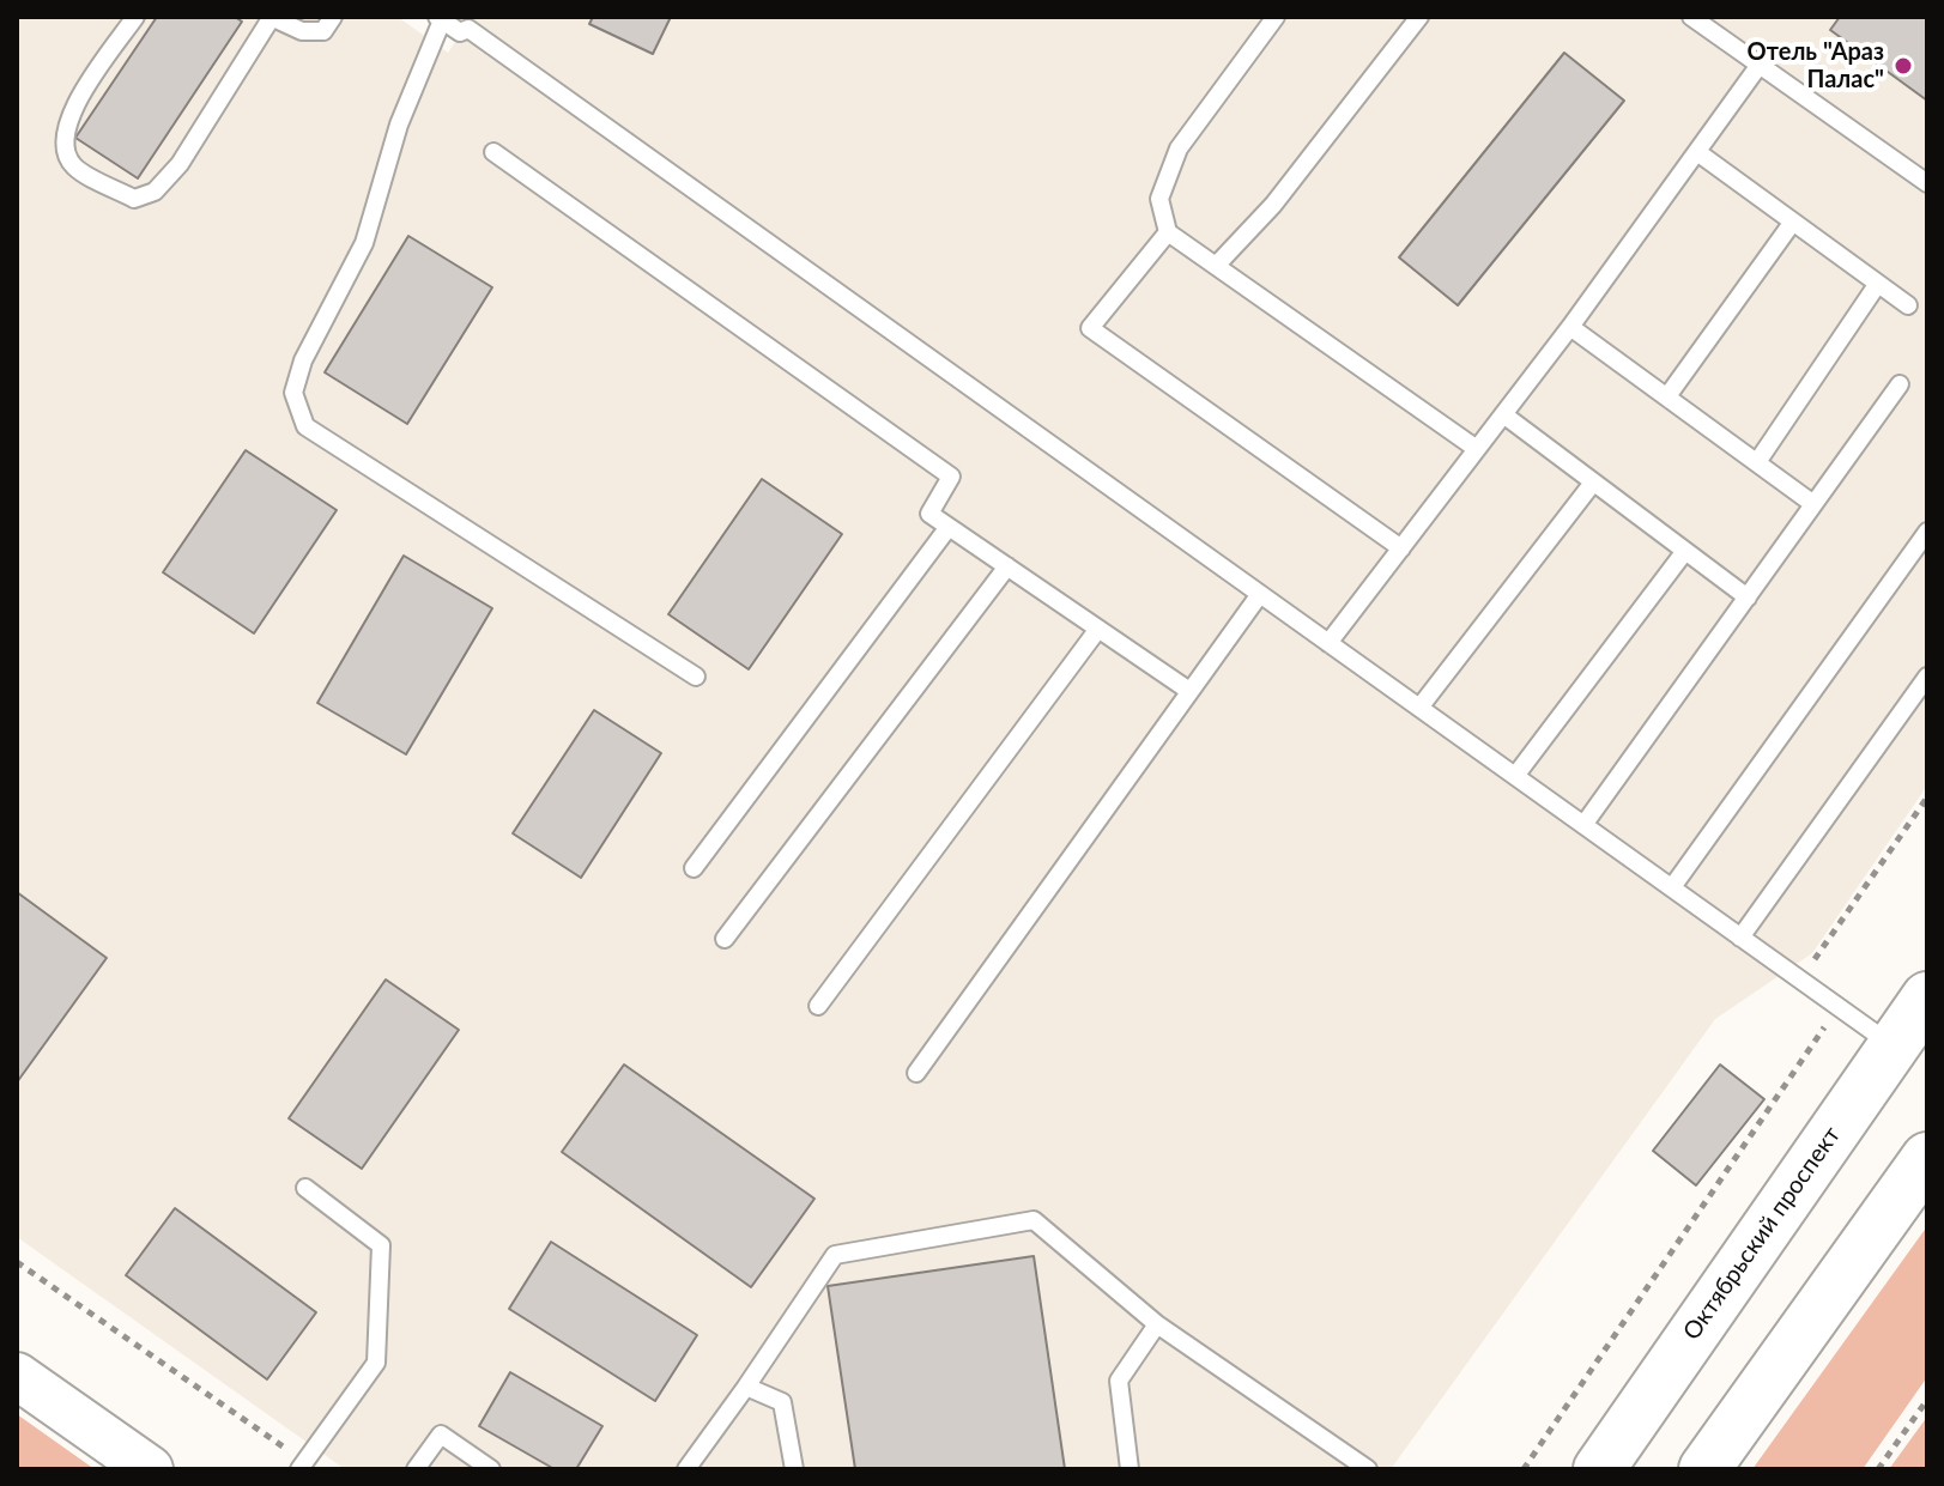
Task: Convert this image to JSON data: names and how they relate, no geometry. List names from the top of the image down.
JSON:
{
  "streets": {
    "main road": ["Октябрьский проспект"]
  },
  "places": ["Отель \"Араз Палас\""]
}
